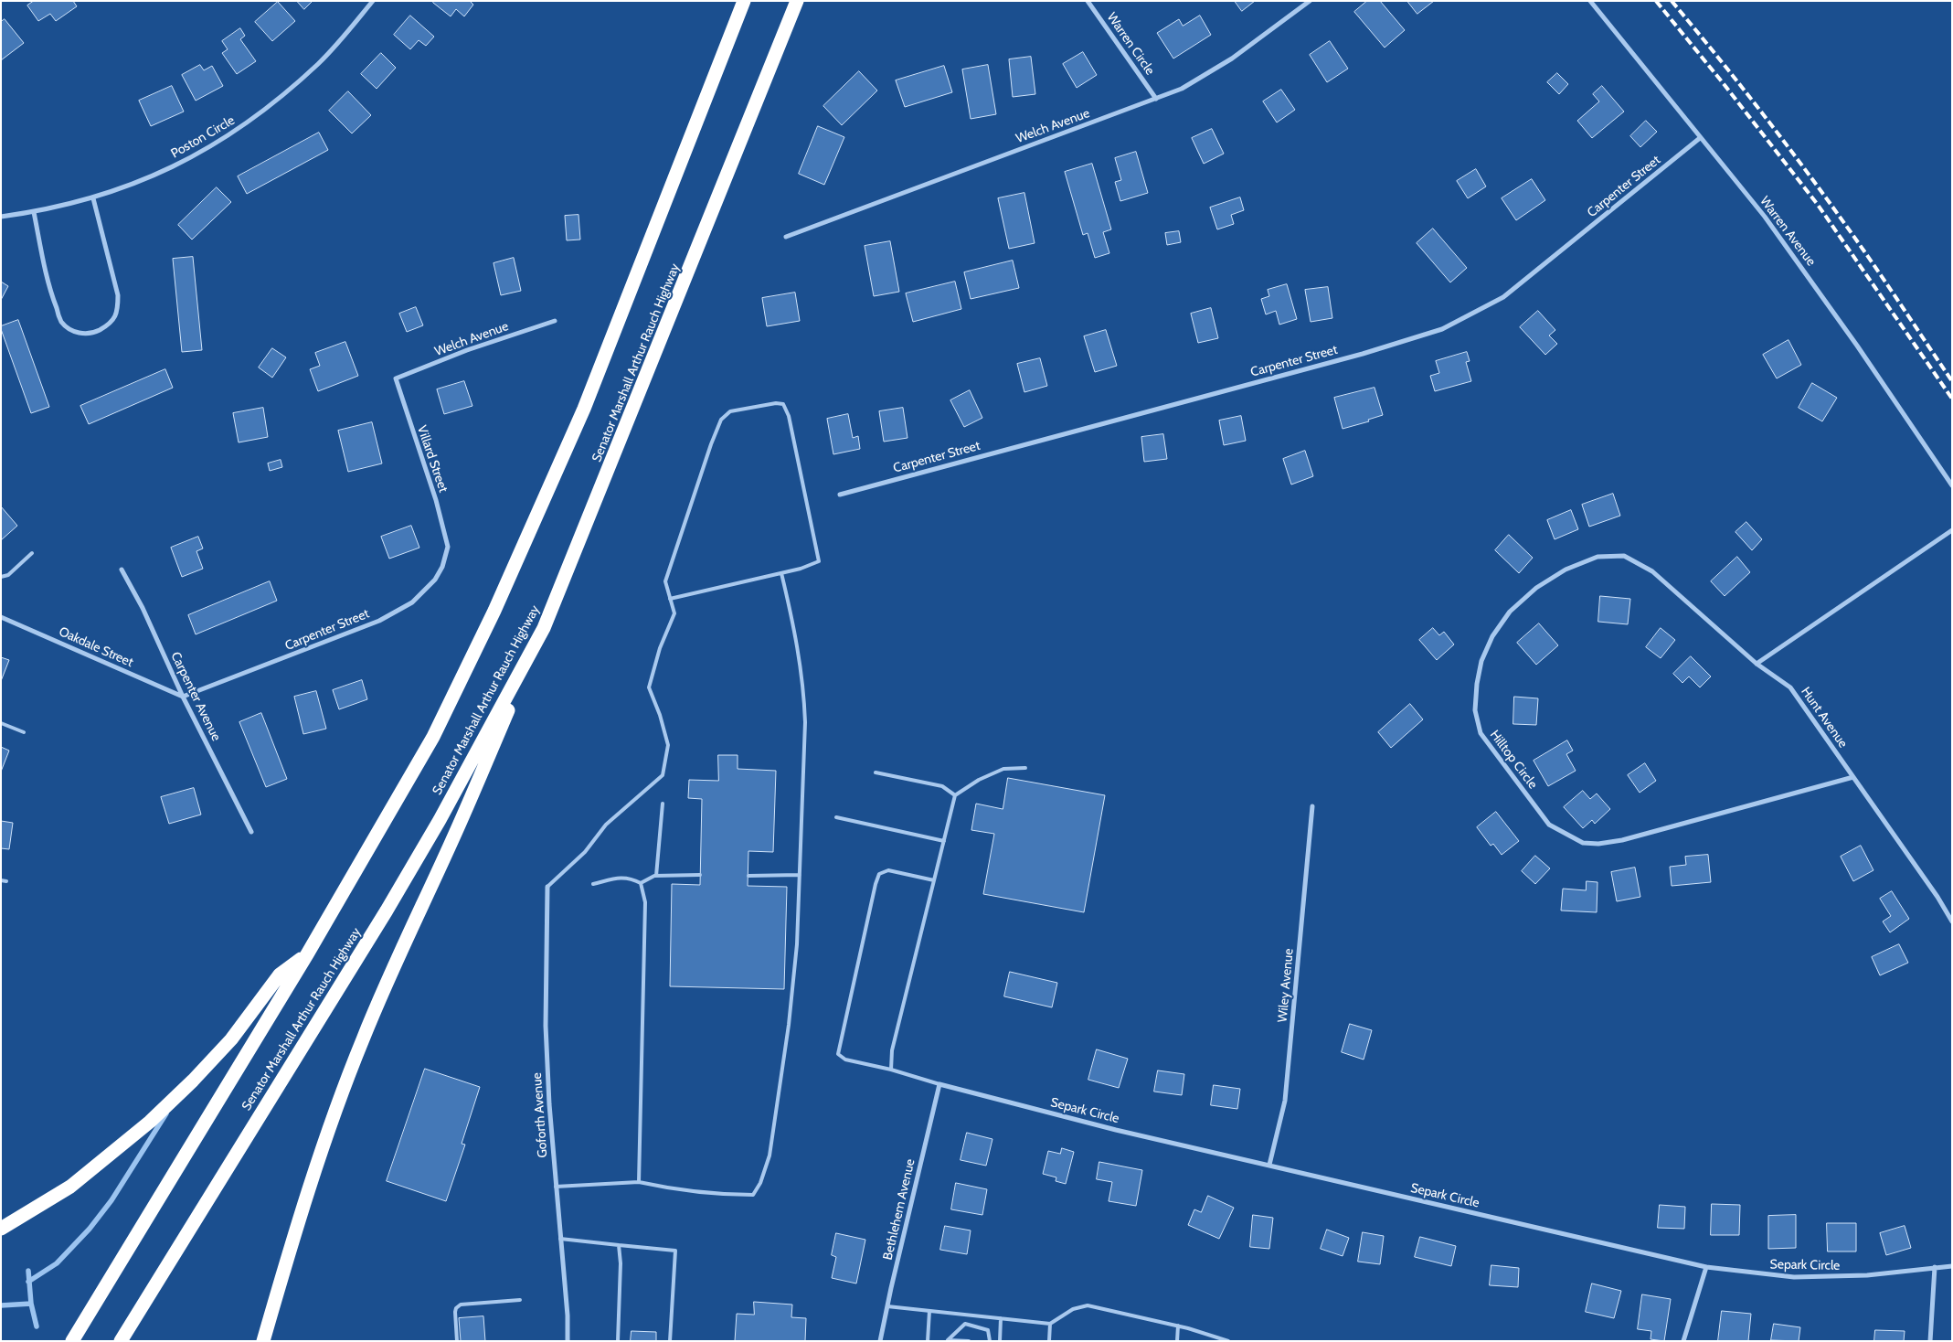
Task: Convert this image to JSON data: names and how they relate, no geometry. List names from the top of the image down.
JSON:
{
  "streets": {
    "highway": ["Senator Marshall Arthur Rauch Highway"],
    "street": [
      "Warren Circle",
      "Welch Avenue",
      "Poston Circle",
      "Carpenter Street",
      "Warren Avenue",
      "Villard Street",
      "Oakdale Street",
      "Carpenter Avenue",
      "Hunt Avenue",
      "Hilltop Circle",
      "Wiley Avenue",
      "Separk Circle",
      "Goforth Avenue",
      "Bethlehem Avenue"
    ]
  },
  "crossings": [
    ["Warren Circle", "Welch Avenue"],
    ["Welch Avenue", "Villard Street"],
    ["Carpenter Street", "Warren Avenue"],
    ["Carpenter Street", "Villard Street"],
    ["Carpenter Street", "Oakdale Street"],
    ["Carpenter Street", "Carpenter Avenue"],
    ["Oakdale Street", "Carpenter Avenue"],
    ["Hunt Avenue", "Hilltop Circle"],
    ["Wiley Avenue", "Separk Circle"],
    ["Separk Circle", "Bethlehem Avenue"]
  ]
}
